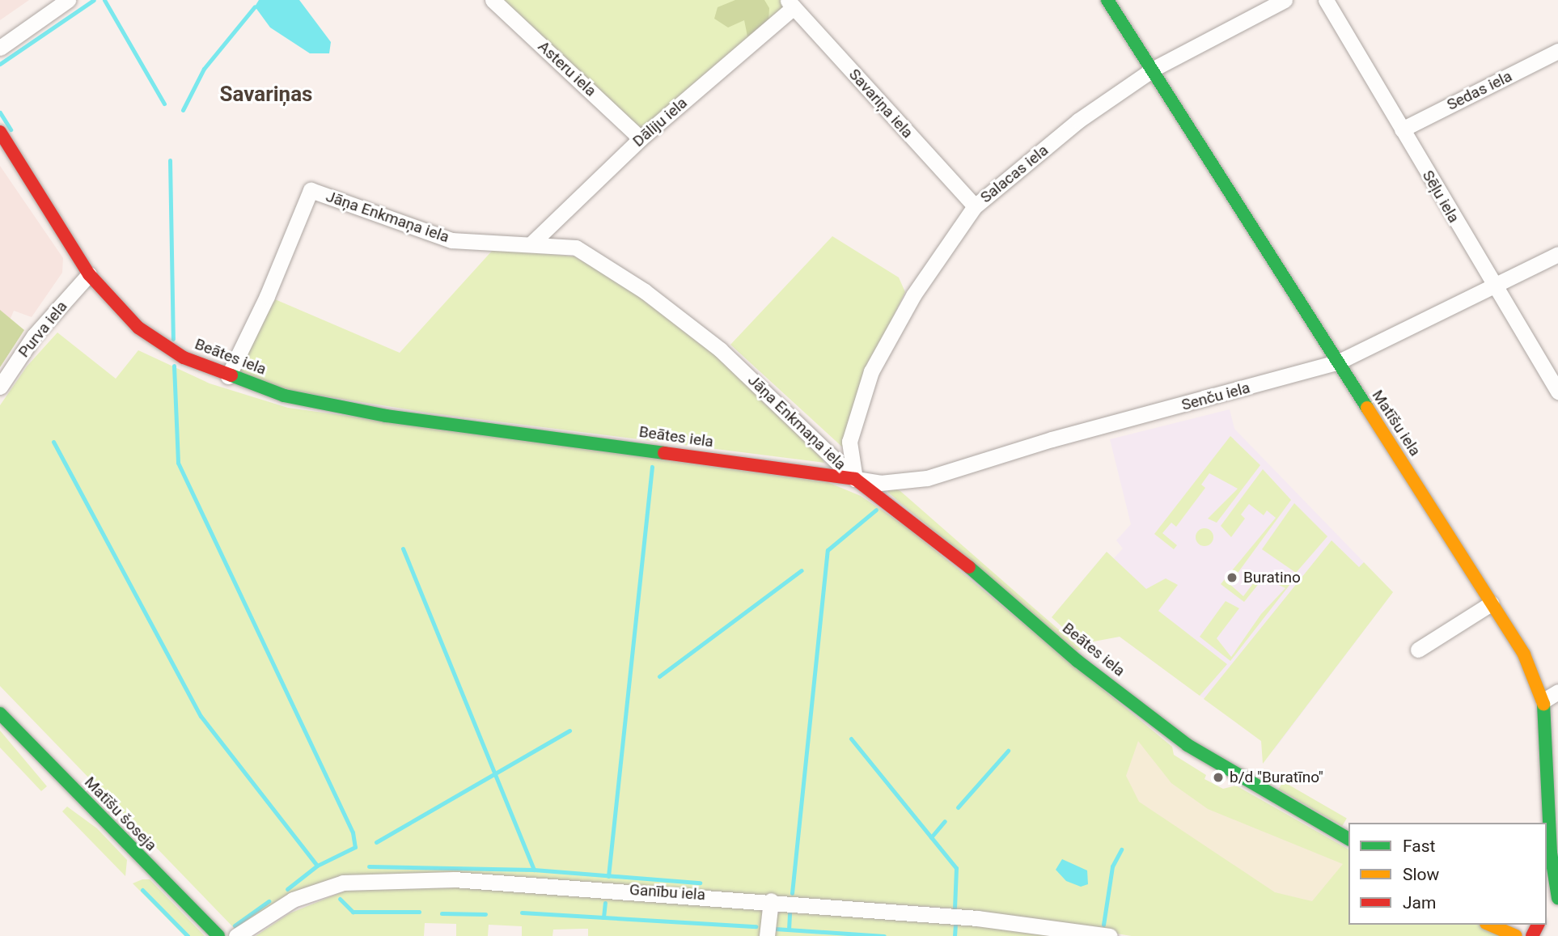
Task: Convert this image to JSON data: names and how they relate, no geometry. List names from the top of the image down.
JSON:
{
  "streets": {
    "street": [
      "Asteru iela",
      "Sedas iela",
      "Savariņa iela",
      "Dāliju iela",
      "Salacas iela",
      "Sēļu iela",
      "Jāņa Enkmaņa iela",
      "Purva iela",
      "Beātes iela",
      "Senču iela",
      "Matīšu iela",
      "Matīšu šoseja",
      "Ganību iela"
    ]
  },
  "crossings": [
    ["Asteru iela", "Dāliju iela"],
    ["Sedas iela", "Sēļu iela"],
    ["Savariņa iela", "Dāliju iela"],
    ["Savariņa iela", "Salacas iela"],
    ["Dāliju iela", "Jāņa Enkmaņa iela"],
    ["Salacas iela", "Jāņa Enkmaņa iela"],
    ["Salacas iela", "Beātes iela"],
    ["Salacas iela", "Senču iela"],
    ["Salacas iela", "Matīšu iela"],
    ["Sēļu iela", "Senču iela"],
    ["Jāņa Enkmaņa iela", "Beātes iela"],
    ["Jāņa Enkmaņa iela", "Senču iela"],
    ["Purva iela", "Beātes iela"],
    ["Beātes iela", "Senču iela"],
    ["Senču iela", "Matīšu iela"]
  ],
  "districts": ["Savariņas"],
  "places": ["Buratino", "b/d \"Buratīno\""],
  "legend": ["Fast", "Slow", "Jam"]
}
